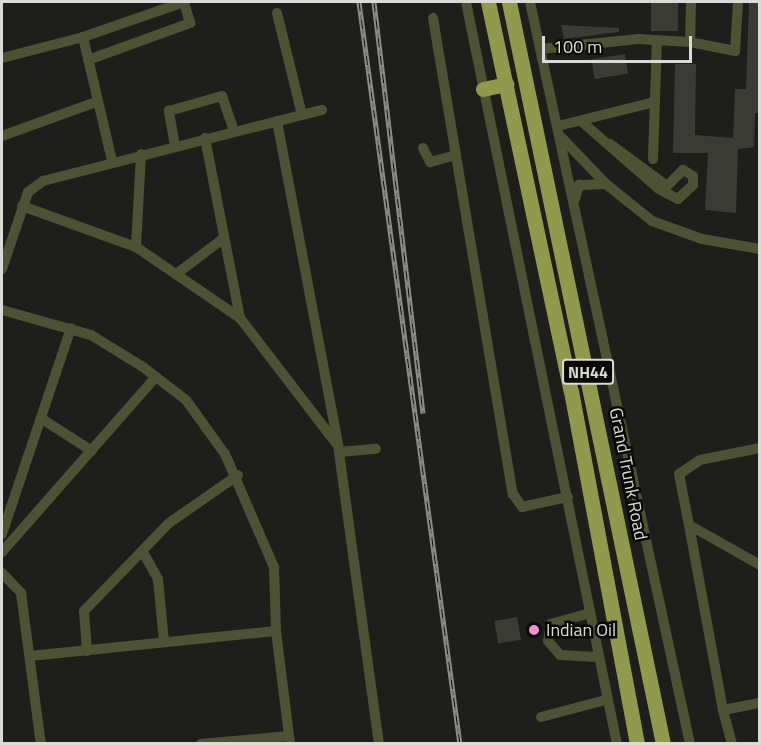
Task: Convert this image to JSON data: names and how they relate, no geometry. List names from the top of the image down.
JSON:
{
  "streets": {
    "highway": ["NH44", "Grand Trunk Road"]
  },
  "places": ["Indian Oil"],
  "scale_bar": "100 m"
}
